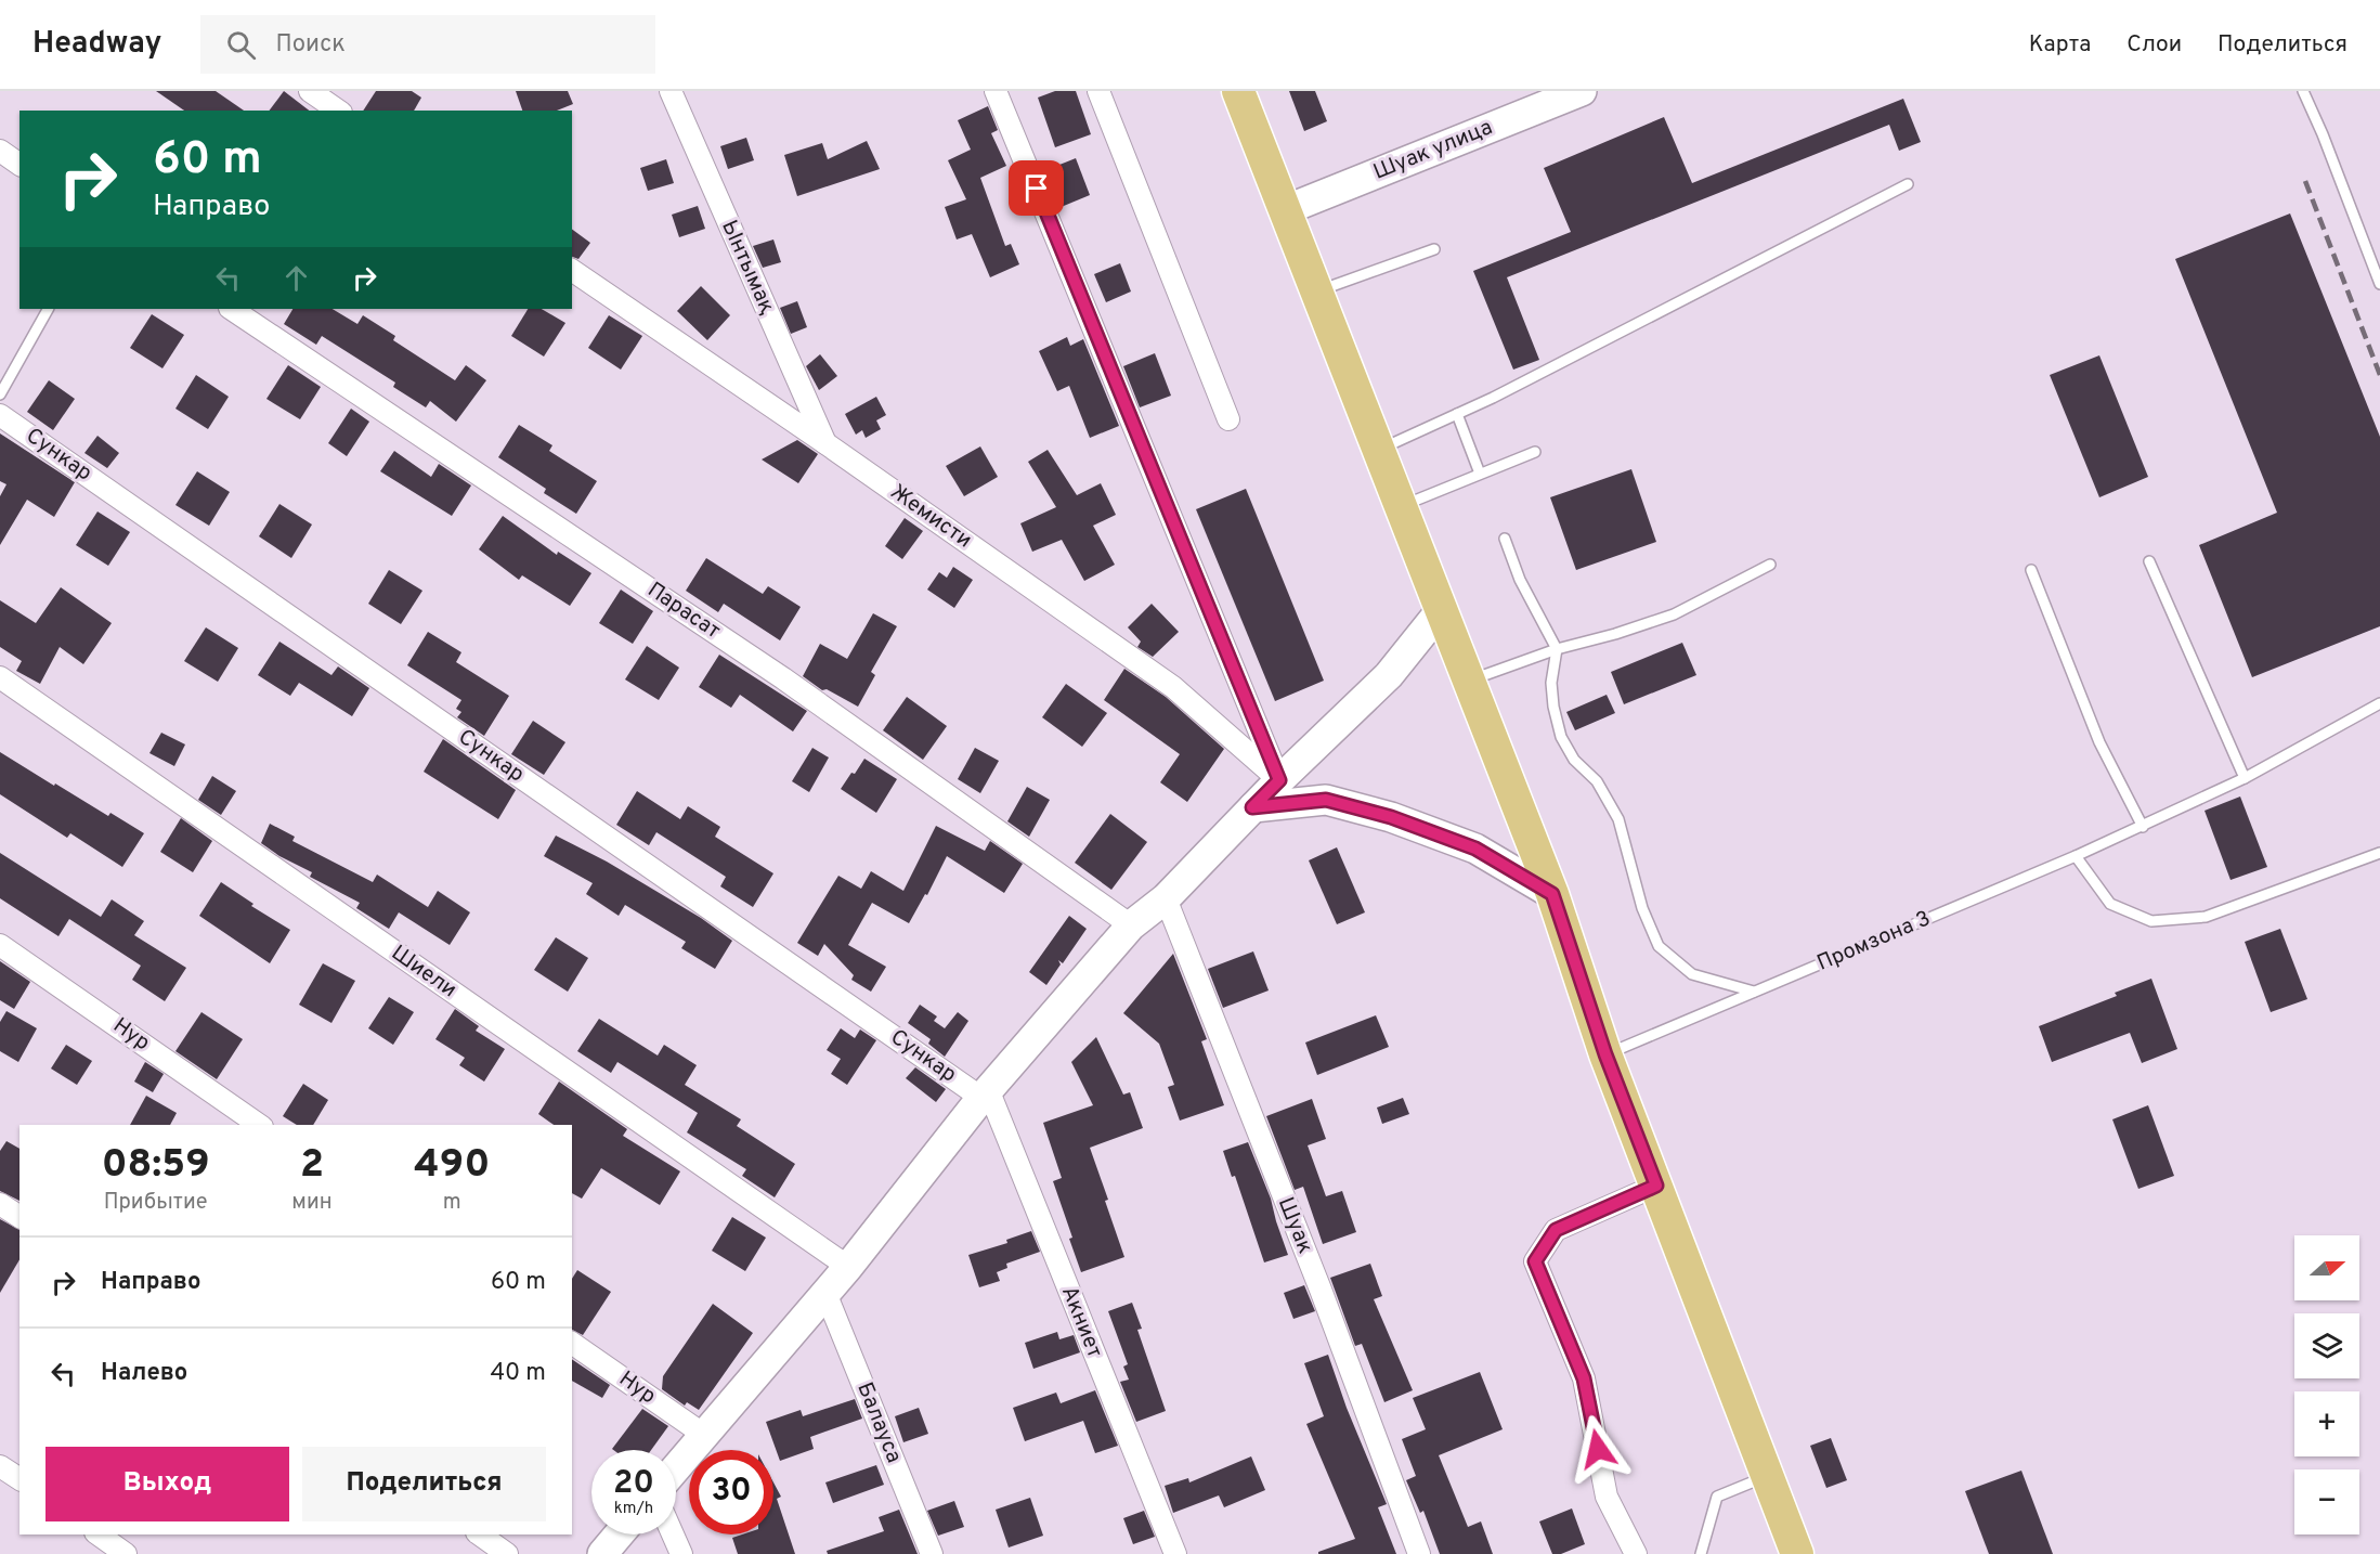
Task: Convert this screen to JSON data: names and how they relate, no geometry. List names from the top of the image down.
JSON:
{
  "streets": {
    "street": [
      "Шуак улица",
      "Ынтымақ",
      "Сункар",
      "Жемисти",
      "Парасат",
      "Шиели",
      "Нур",
      "Шуак",
      "Акниет",
      "Балауса"
    ],
    "lane": ["Промзона 3"]
  },
  "crossings": [
    ["Ынтымақ", "Жемисти"],
    ["Сункар", "Акниет"]
  ],
  "north": "right",
  "page": {
    "header": "Headway",
    "search": "Поиск",
    "nav": ["Карта", "Слои", "Поделиться"],
    "turn": ["60 m", "Направо"],
    "eta": [
      "08:59",
      "Прибытие",
      "2",
      "мин",
      "490",
      "m"
    ],
    "map_buttons": ["+", "−"],
    "list": [
      {
        "name": "Направо",
        "value": "60 m"
      },
      {
        "name": "Налево",
        "value": "40 m"
      }
    ],
    "buttons": ["Выход", "Поделиться"],
    "speed": "20 km/h",
    "limit": "30"
  }
}
